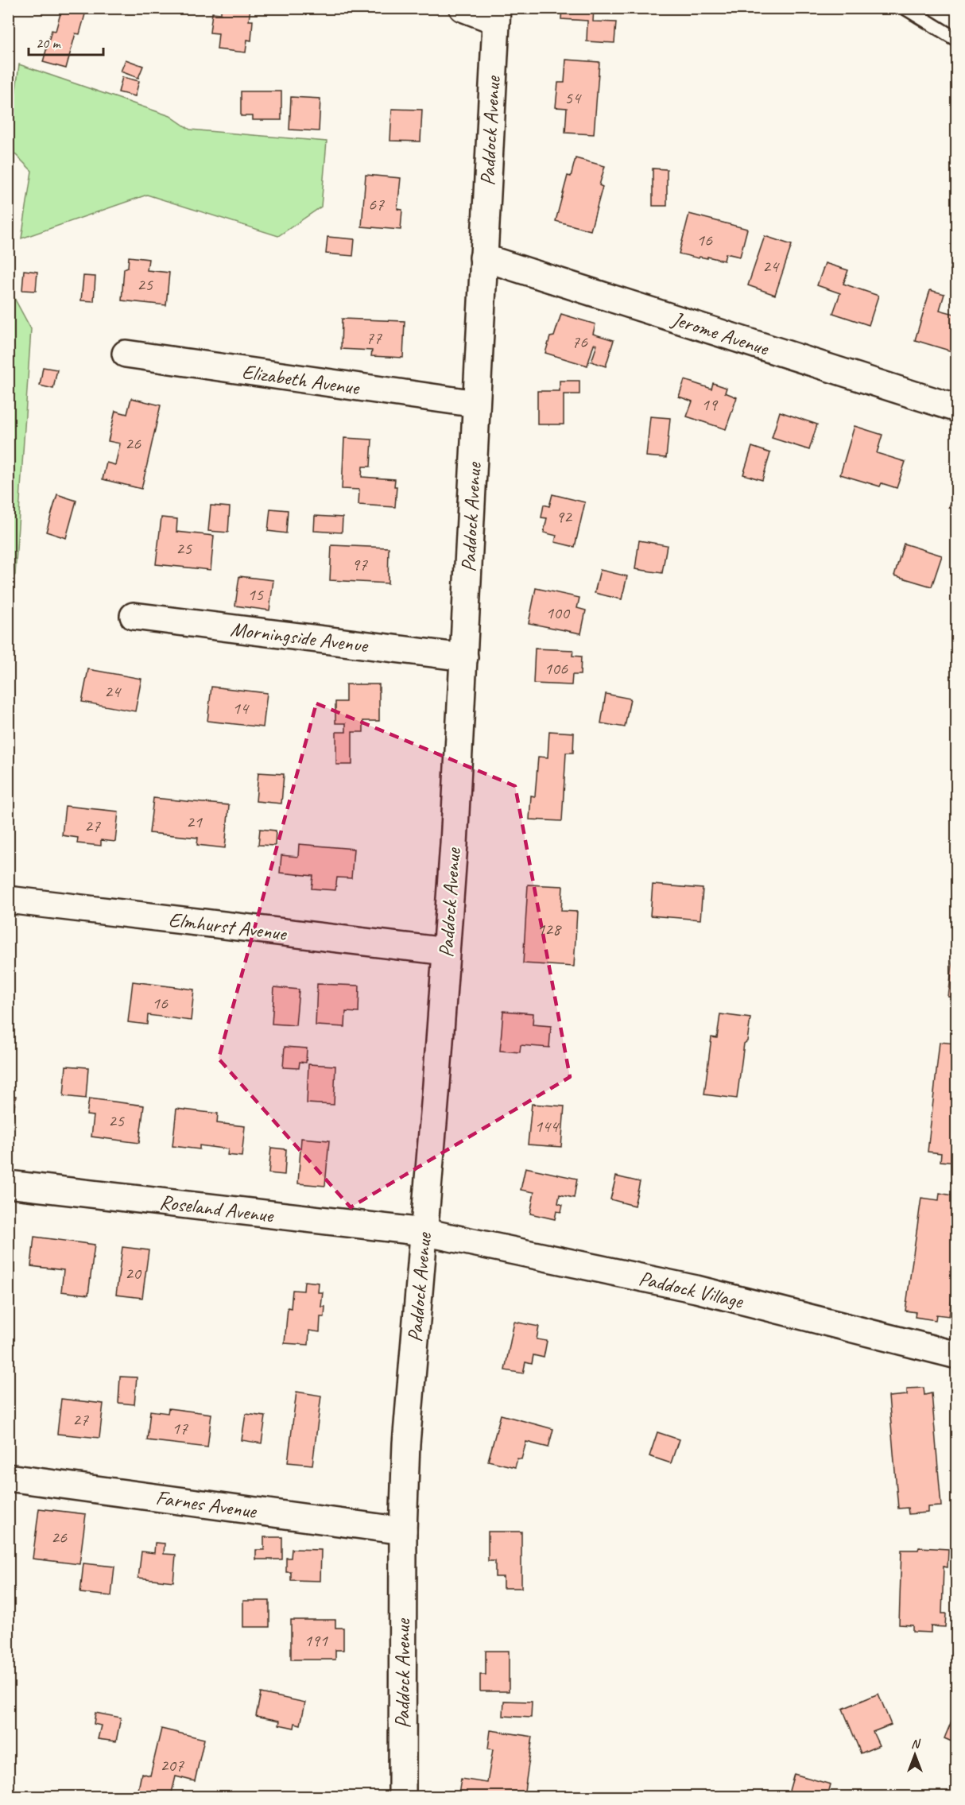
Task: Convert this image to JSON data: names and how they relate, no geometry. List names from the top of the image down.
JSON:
{
  "streets": {
    "street": [
      "Paddock Avenue",
      "Jerome Avenue",
      "Elizabeth Avenue",
      "Morningside Avenue",
      "Elmhurst Avenue",
      "Roseland Avenue",
      "Paddock Village",
      "Farnes Avenue"
    ]
  },
  "crossings": [
    ["Paddock Avenue", "Jerome Avenue"],
    ["Paddock Avenue", "Elizabeth Avenue"],
    ["Paddock Avenue", "Morningside Avenue"],
    ["Paddock Avenue", "Elmhurst Avenue"],
    ["Paddock Avenue", "Roseland Avenue"],
    ["Paddock Avenue", "Paddock Village"],
    ["Paddock Avenue", "Farnes Avenue"],
    ["Roseland Avenue", "Paddock Village"]
  ],
  "house_numbers": [
    "54",
    "67",
    "16",
    "24",
    "25",
    "77",
    "76",
    "19",
    "26",
    "92",
    "25",
    "97",
    "15",
    "100",
    "106",
    "24",
    "14",
    "21",
    "27",
    "128",
    "16",
    "25",
    "144",
    "20",
    "27",
    "17",
    "26",
    "191",
    "207"
  ],
  "scale_bar": "20 m",
  "north": "top"
}
